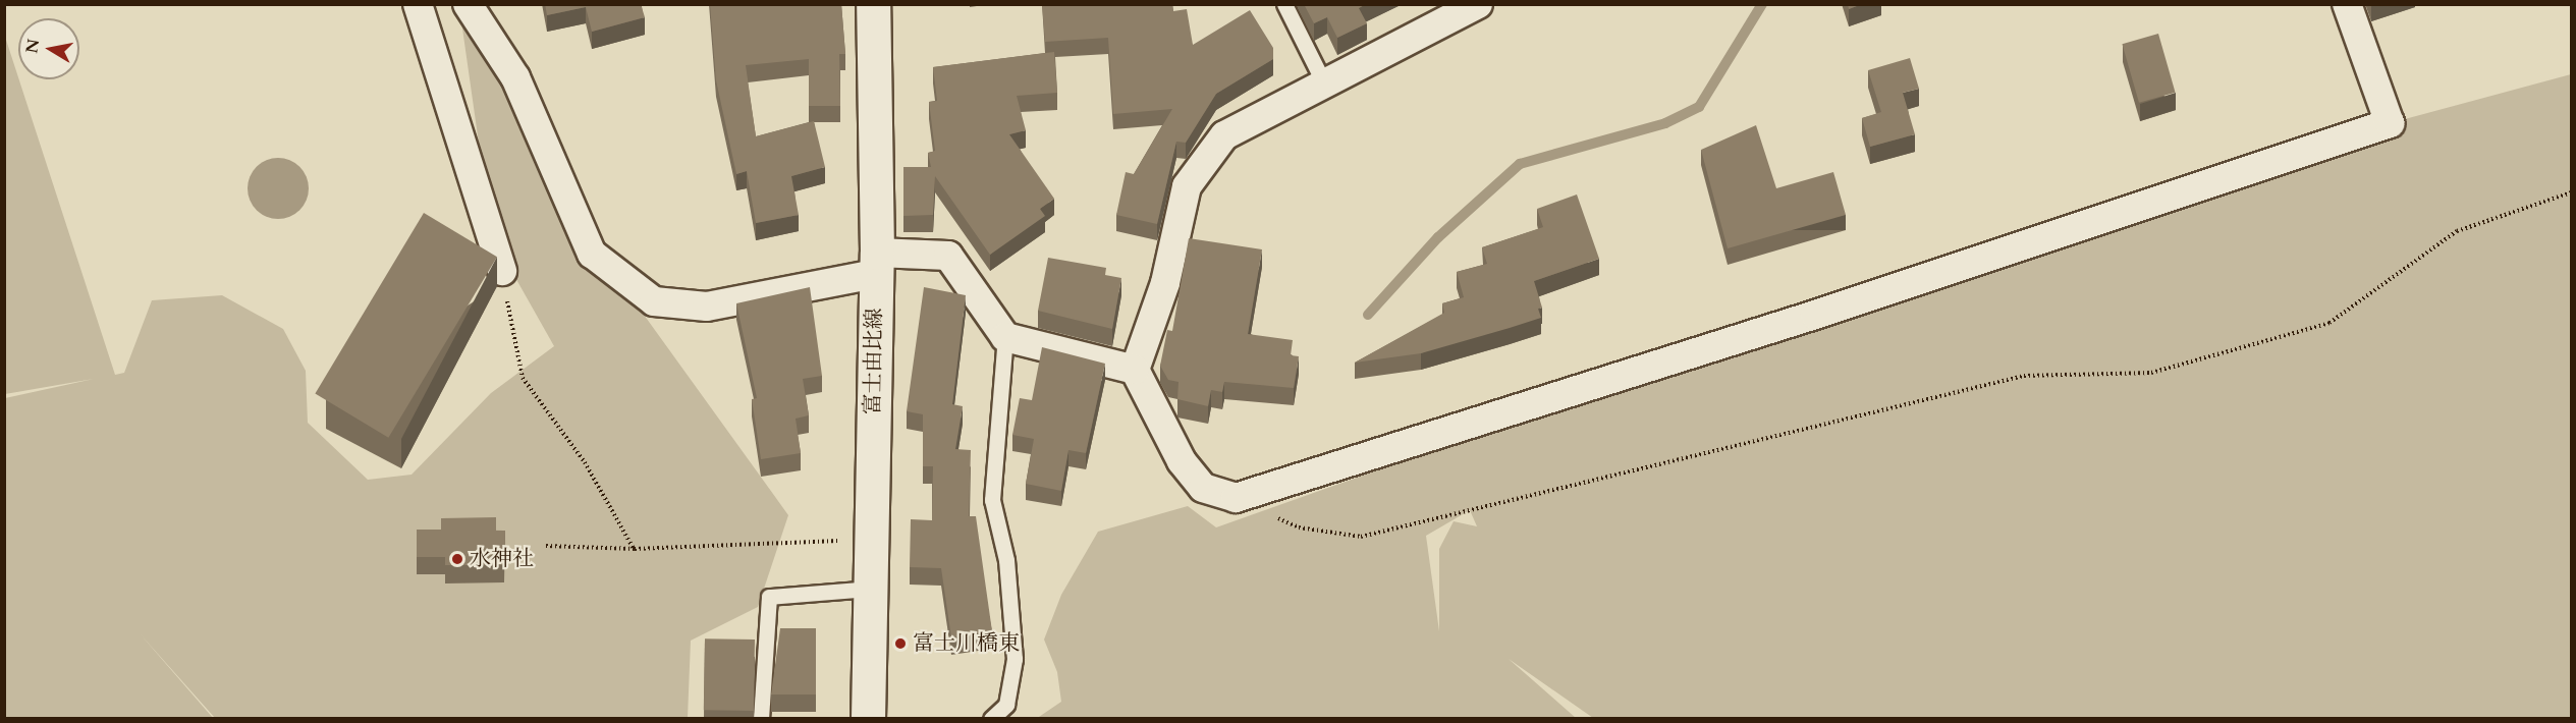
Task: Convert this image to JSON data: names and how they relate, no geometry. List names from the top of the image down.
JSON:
{
  "streets": {
    "main road": ["富士由比線"]
  },
  "places": ["水神社", "富士川橋東"],
  "north": "left"
}
